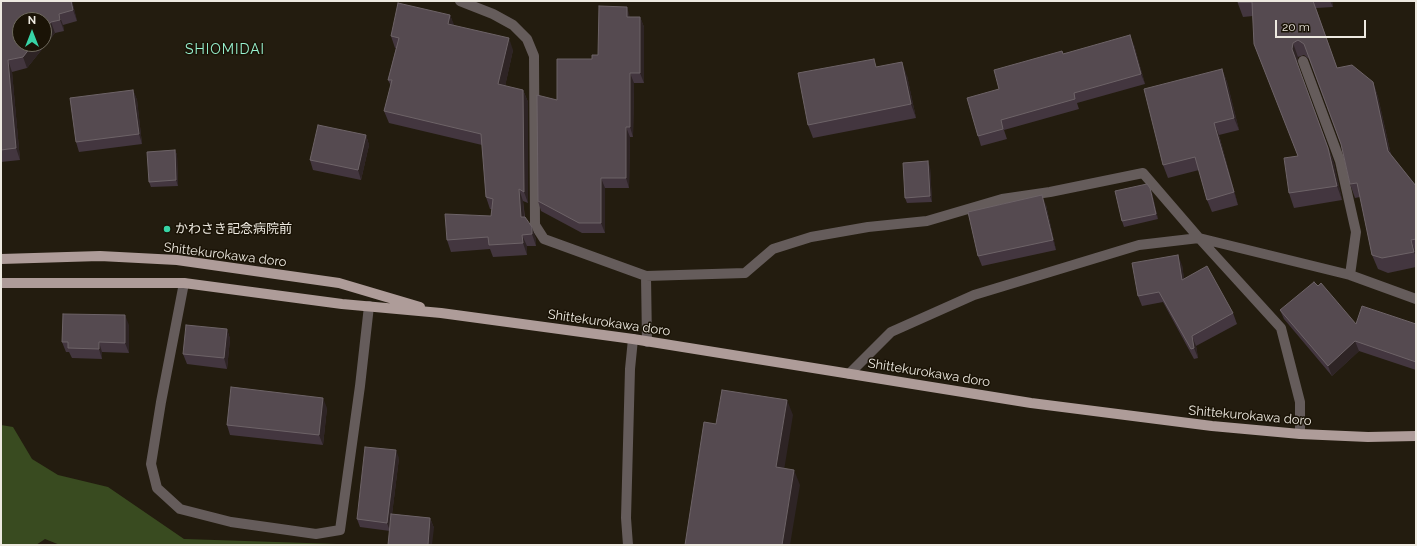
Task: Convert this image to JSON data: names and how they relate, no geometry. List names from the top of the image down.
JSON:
{
  "streets": {
    "main road": ["Shittekurokawa doro"]
  },
  "districts": ["SHIOMIDAI"],
  "places": ["かわさき記念病院前"],
  "scale_bar": "20 m",
  "north": "top"
}
